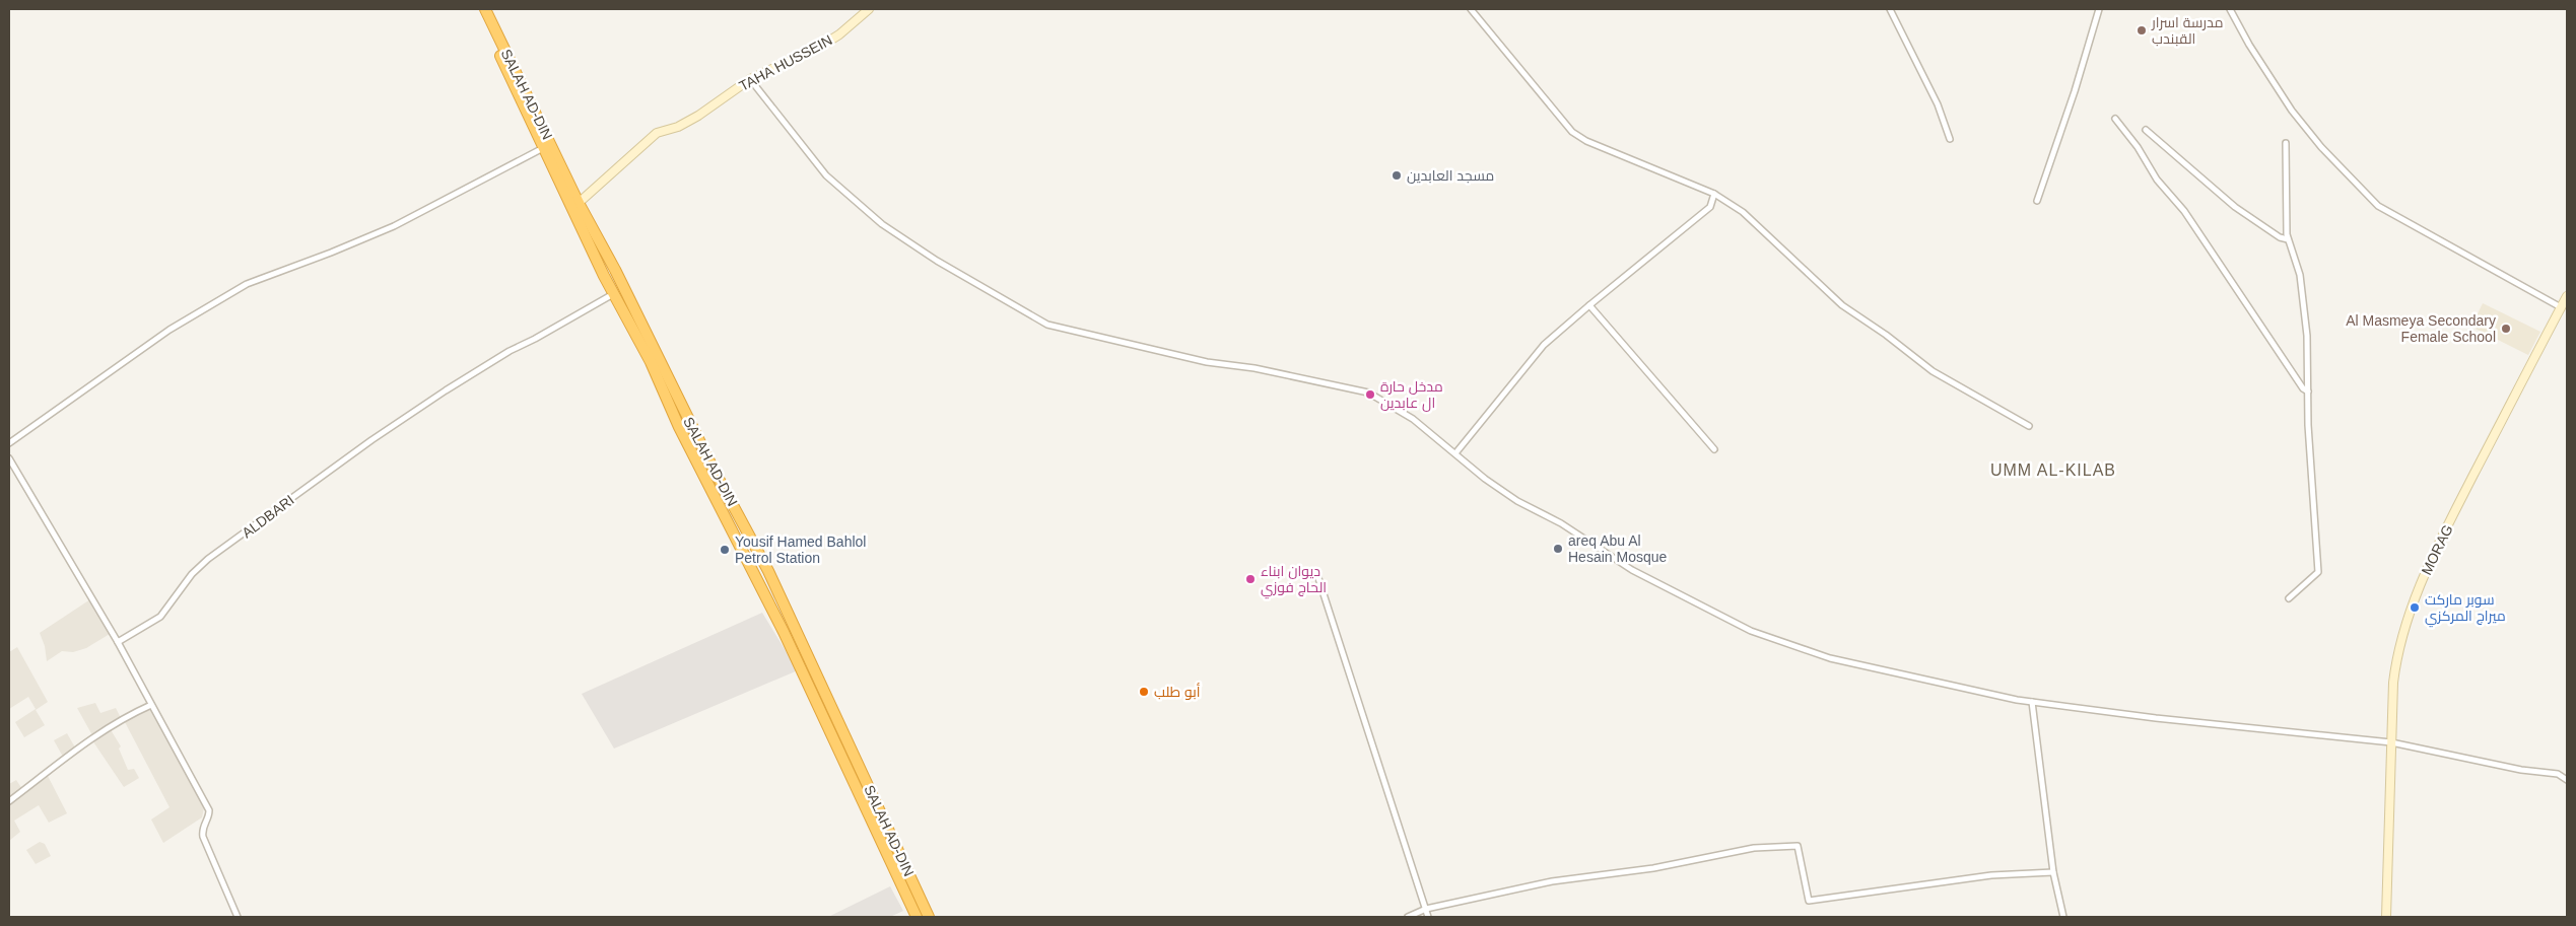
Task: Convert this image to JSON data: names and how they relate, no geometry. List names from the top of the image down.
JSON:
{
  "streets": {
    "highway": ["SALAH AD-DIN"],
    "main road": ["TAHA HUSSEIN", "MORAG"],
    "street": ["ALDBARI"]
  },
  "crossings": [
    ["TAHA HUSSEIN", "SALAH AD-DIN"],
    ["SALAH AD-DIN", "ALDBARI"]
  ],
  "districts": ["UMM AL-KILAB"],
  "places": [
    "مدرسة اسرار القبندب",
    "مسجد العابدين",
    "Al Masmeya Secondary Female School",
    "مدخل حارة ال عابدين",
    "areq Abu Al Hesain Mosque",
    "Yousif Hamed Bahlol Petrol Station",
    "ديوان ابناء الحاج فوزي",
    "سوبر ماركت ميراج المركزي",
    "أبو طلب"
  ]
}
